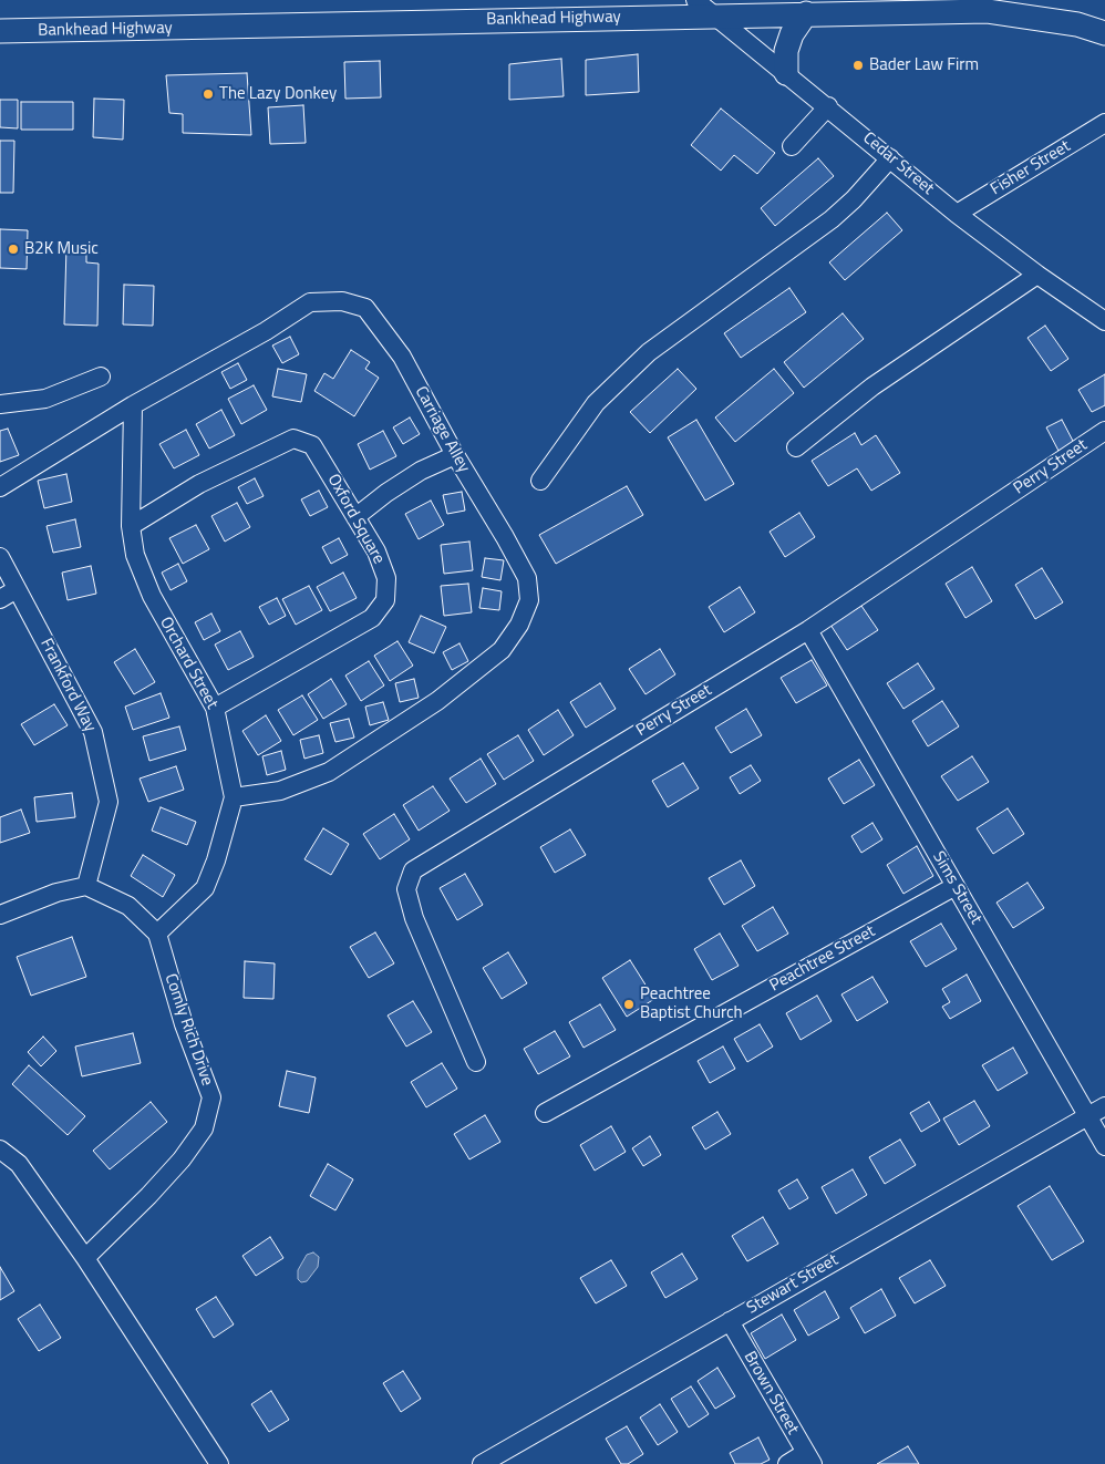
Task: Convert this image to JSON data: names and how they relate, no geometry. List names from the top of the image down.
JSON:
{
  "streets": {
    "main road": ["Bankhead Highway"],
    "street": [
      "Cedar Street",
      "Fisher Street",
      "Carriage Alley",
      "Perry Street",
      "Oxford Square",
      "Orchard Street",
      "Frankford Way",
      "Sims Street",
      "Peachtree Street",
      "Comly Rich Drive",
      "Stewart Street",
      "Brown Street"
    ]
  },
  "crossings": [
    ["Bankhead Highway", "Cedar Street"],
    ["Cedar Street", "Fisher Street"],
    ["Carriage Alley", "Orchard Street"],
    ["Perry Street", "Sims Street"],
    ["Oxford Square", "Orchard Street"],
    ["Orchard Street", "Comly Rich Drive"],
    ["Frankford Way", "Comly Rich Drive"],
    ["Sims Street", "Peachtree Street"],
    ["Sims Street", "Stewart Street"],
    ["Stewart Street", "Brown Street"]
  ],
  "places": [
    "Bader Law Firm",
    "The Lazy Donkey",
    "B2K Music",
    "Peachtree Baptist Church"
  ]
}
